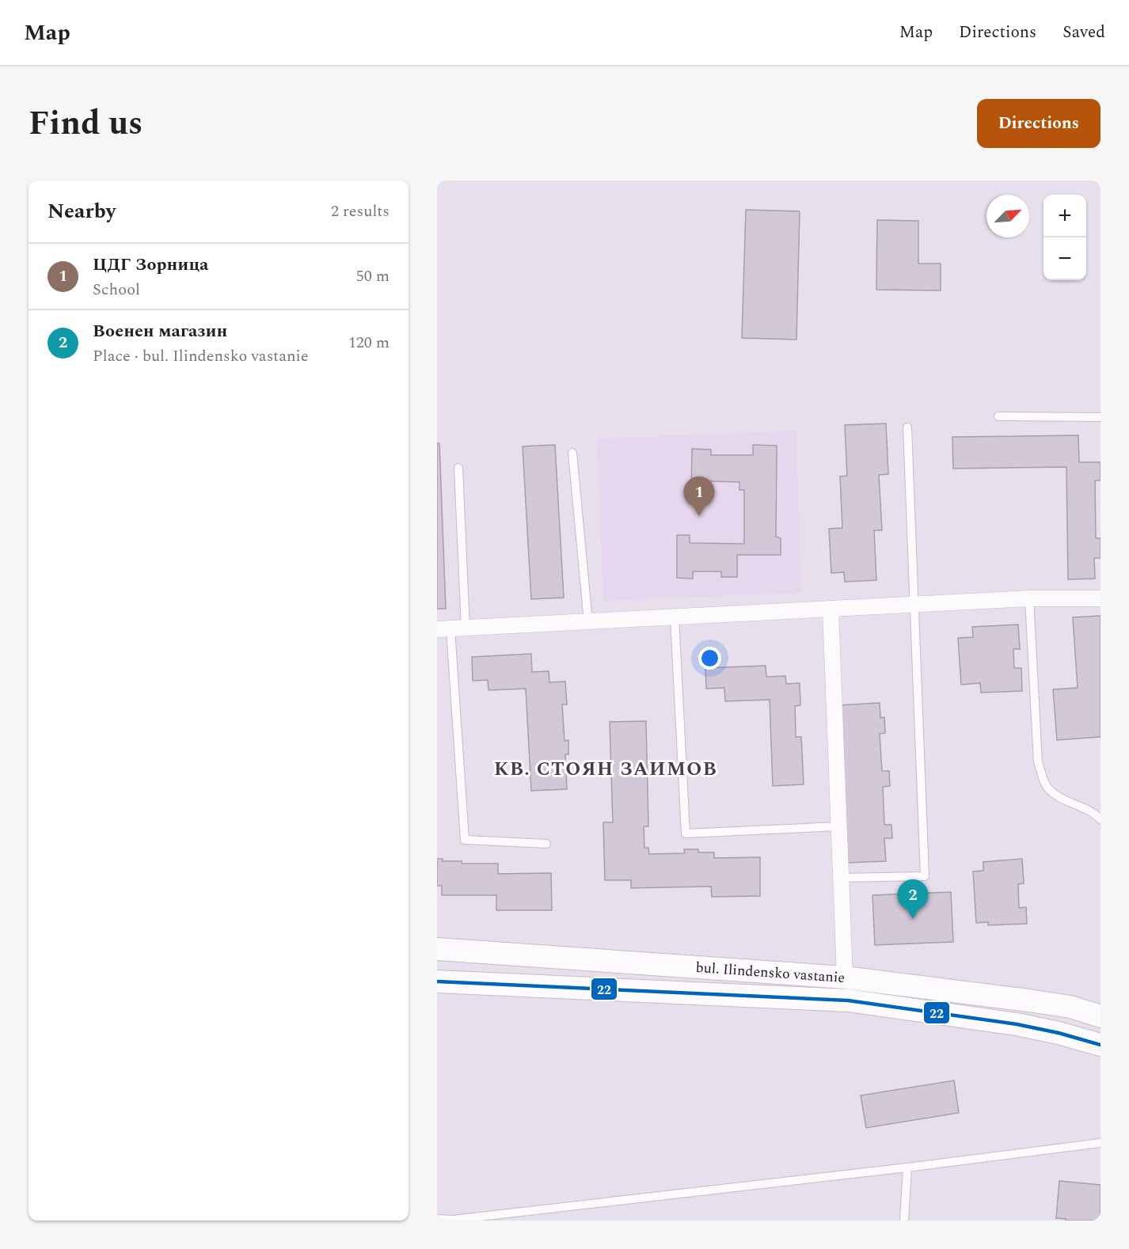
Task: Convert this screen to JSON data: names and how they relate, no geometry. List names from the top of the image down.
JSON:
{
  "streets": {
    "main road": ["bul. Ilindensko vastanie"]
  },
  "districts": ["КВ. СТОЯН ЗАИМОВ"],
  "lines": ["transit line 22"],
  "north": "top right",
  "page": {
    "header": "Map",
    "nav": ["Map", "Directions", "Saved"],
    "title": "Find us",
    "buttons": "Directions",
    "heading": ["Nearby", "2 results"],
    "map_buttons": ["+", "−"],
    "list": [
      {
        "mark": "1",
        "name": "ЦДГ Зорница",
        "note": "School",
        "value": "50 m"
      },
      {
        "mark": "2",
        "name": "Военен магазин",
        "note": "Place · bul. Ilindensko vastanie",
        "value": "120 m"
      }
    ],
    "pins": ["1", "2"]
  }
}
